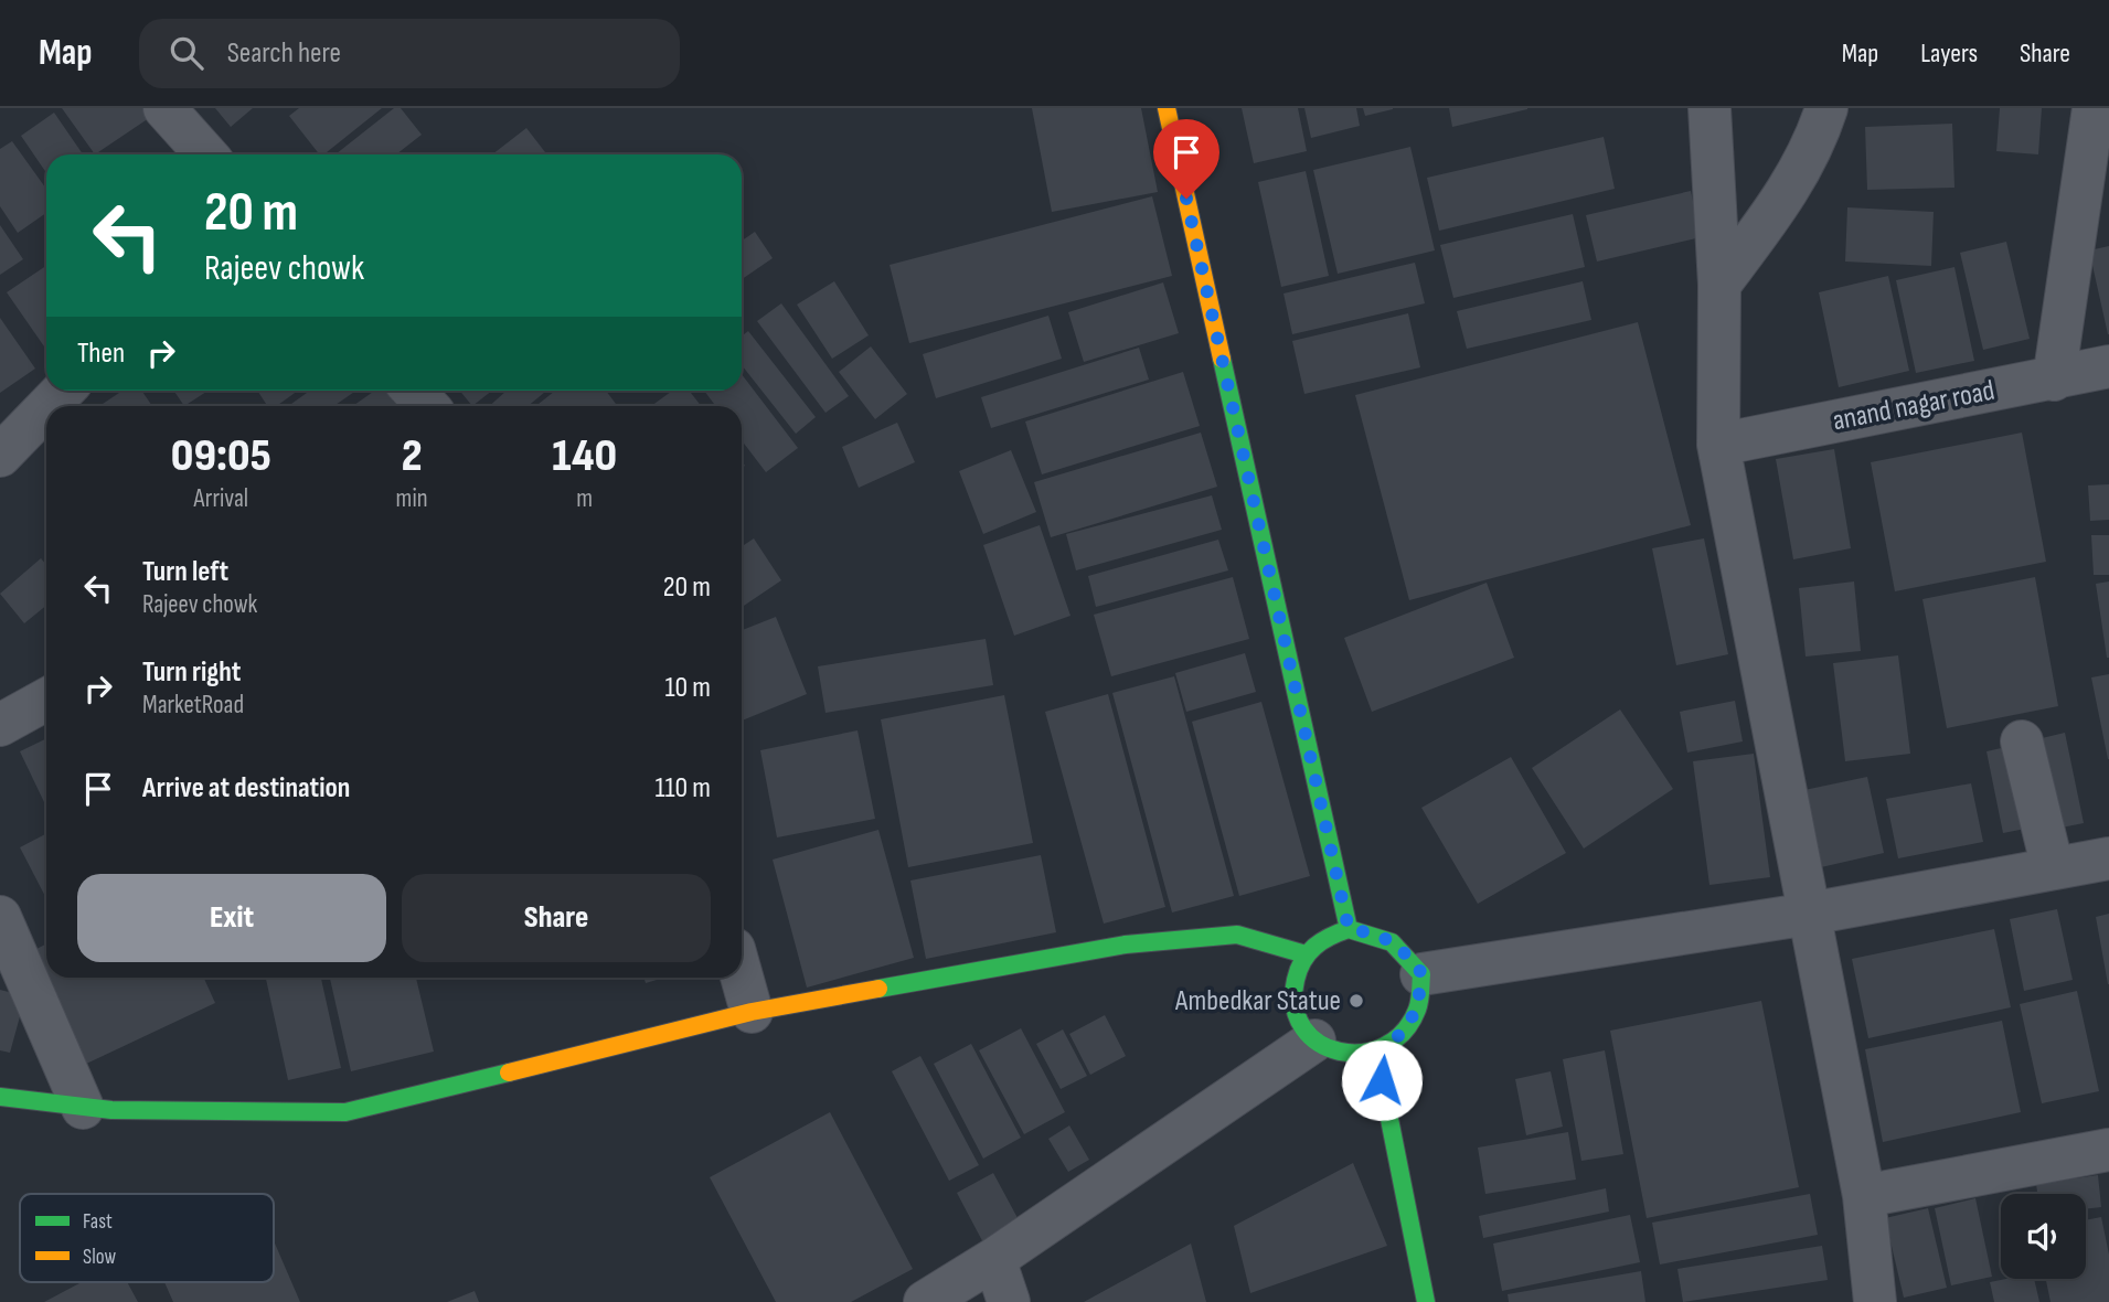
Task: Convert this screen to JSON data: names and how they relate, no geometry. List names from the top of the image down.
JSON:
{
  "streets": {
    "street": ["anand nagar road"]
  },
  "places": ["Ambedkar Statue"],
  "legend": ["Fast", "Slow"],
  "page": {
    "header": "Map",
    "search": "Search here",
    "nav": ["Map", "Layers", "Share"],
    "turn": ["20 m", "Rajeev chowk"],
    "then": "Then",
    "eta": [
      "09:05",
      "Arrival",
      "2",
      "min",
      "140",
      "m"
    ],
    "list": [
      {
        "name": "Turn left",
        "note": "Rajeev chowk",
        "value": "20 m"
      },
      {
        "name": "Turn right",
        "note": "MarketRoad",
        "value": "10 m"
      },
      {
        "name": "Arrive at destination",
        "value": "110 m"
      }
    ],
    "buttons": ["Exit", "Share"]
  }
}
